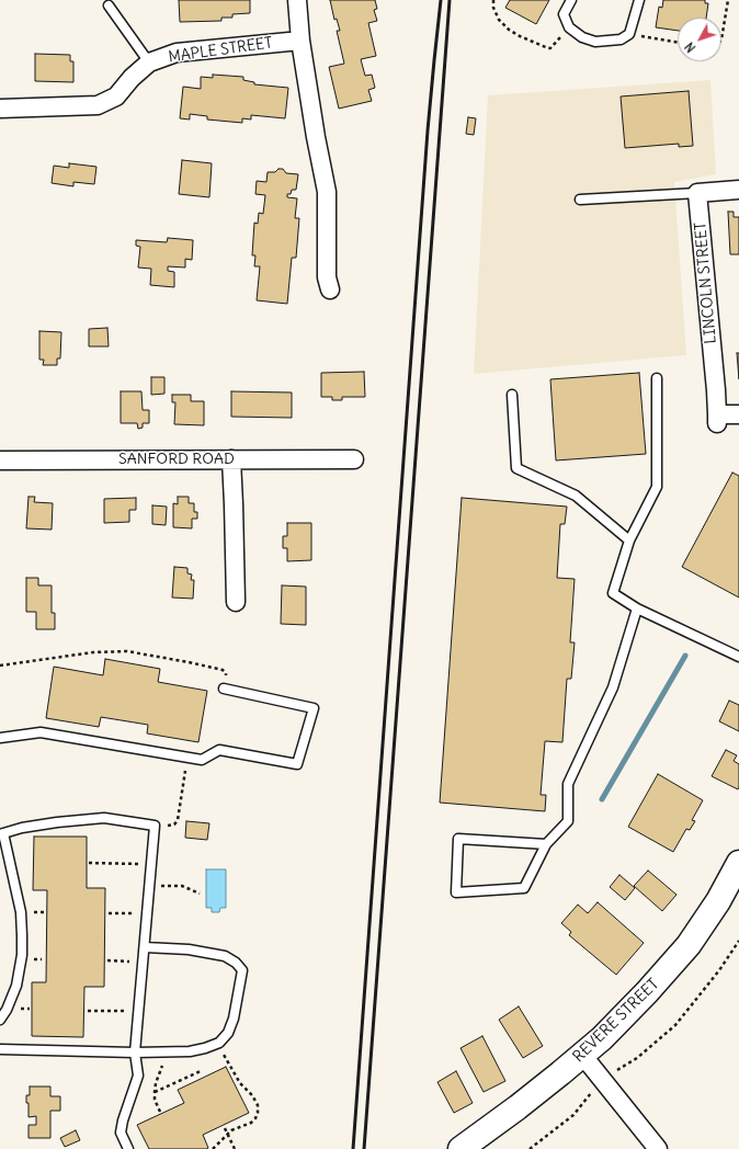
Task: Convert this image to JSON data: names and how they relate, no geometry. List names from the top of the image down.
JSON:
{
  "streets": {
    "street": [
      "MAPLE STREET",
      "LINCOLN STREET",
      "SANFORD ROAD",
      "REVERE STREET"
    ]
  },
  "north": "bottom left"
}
